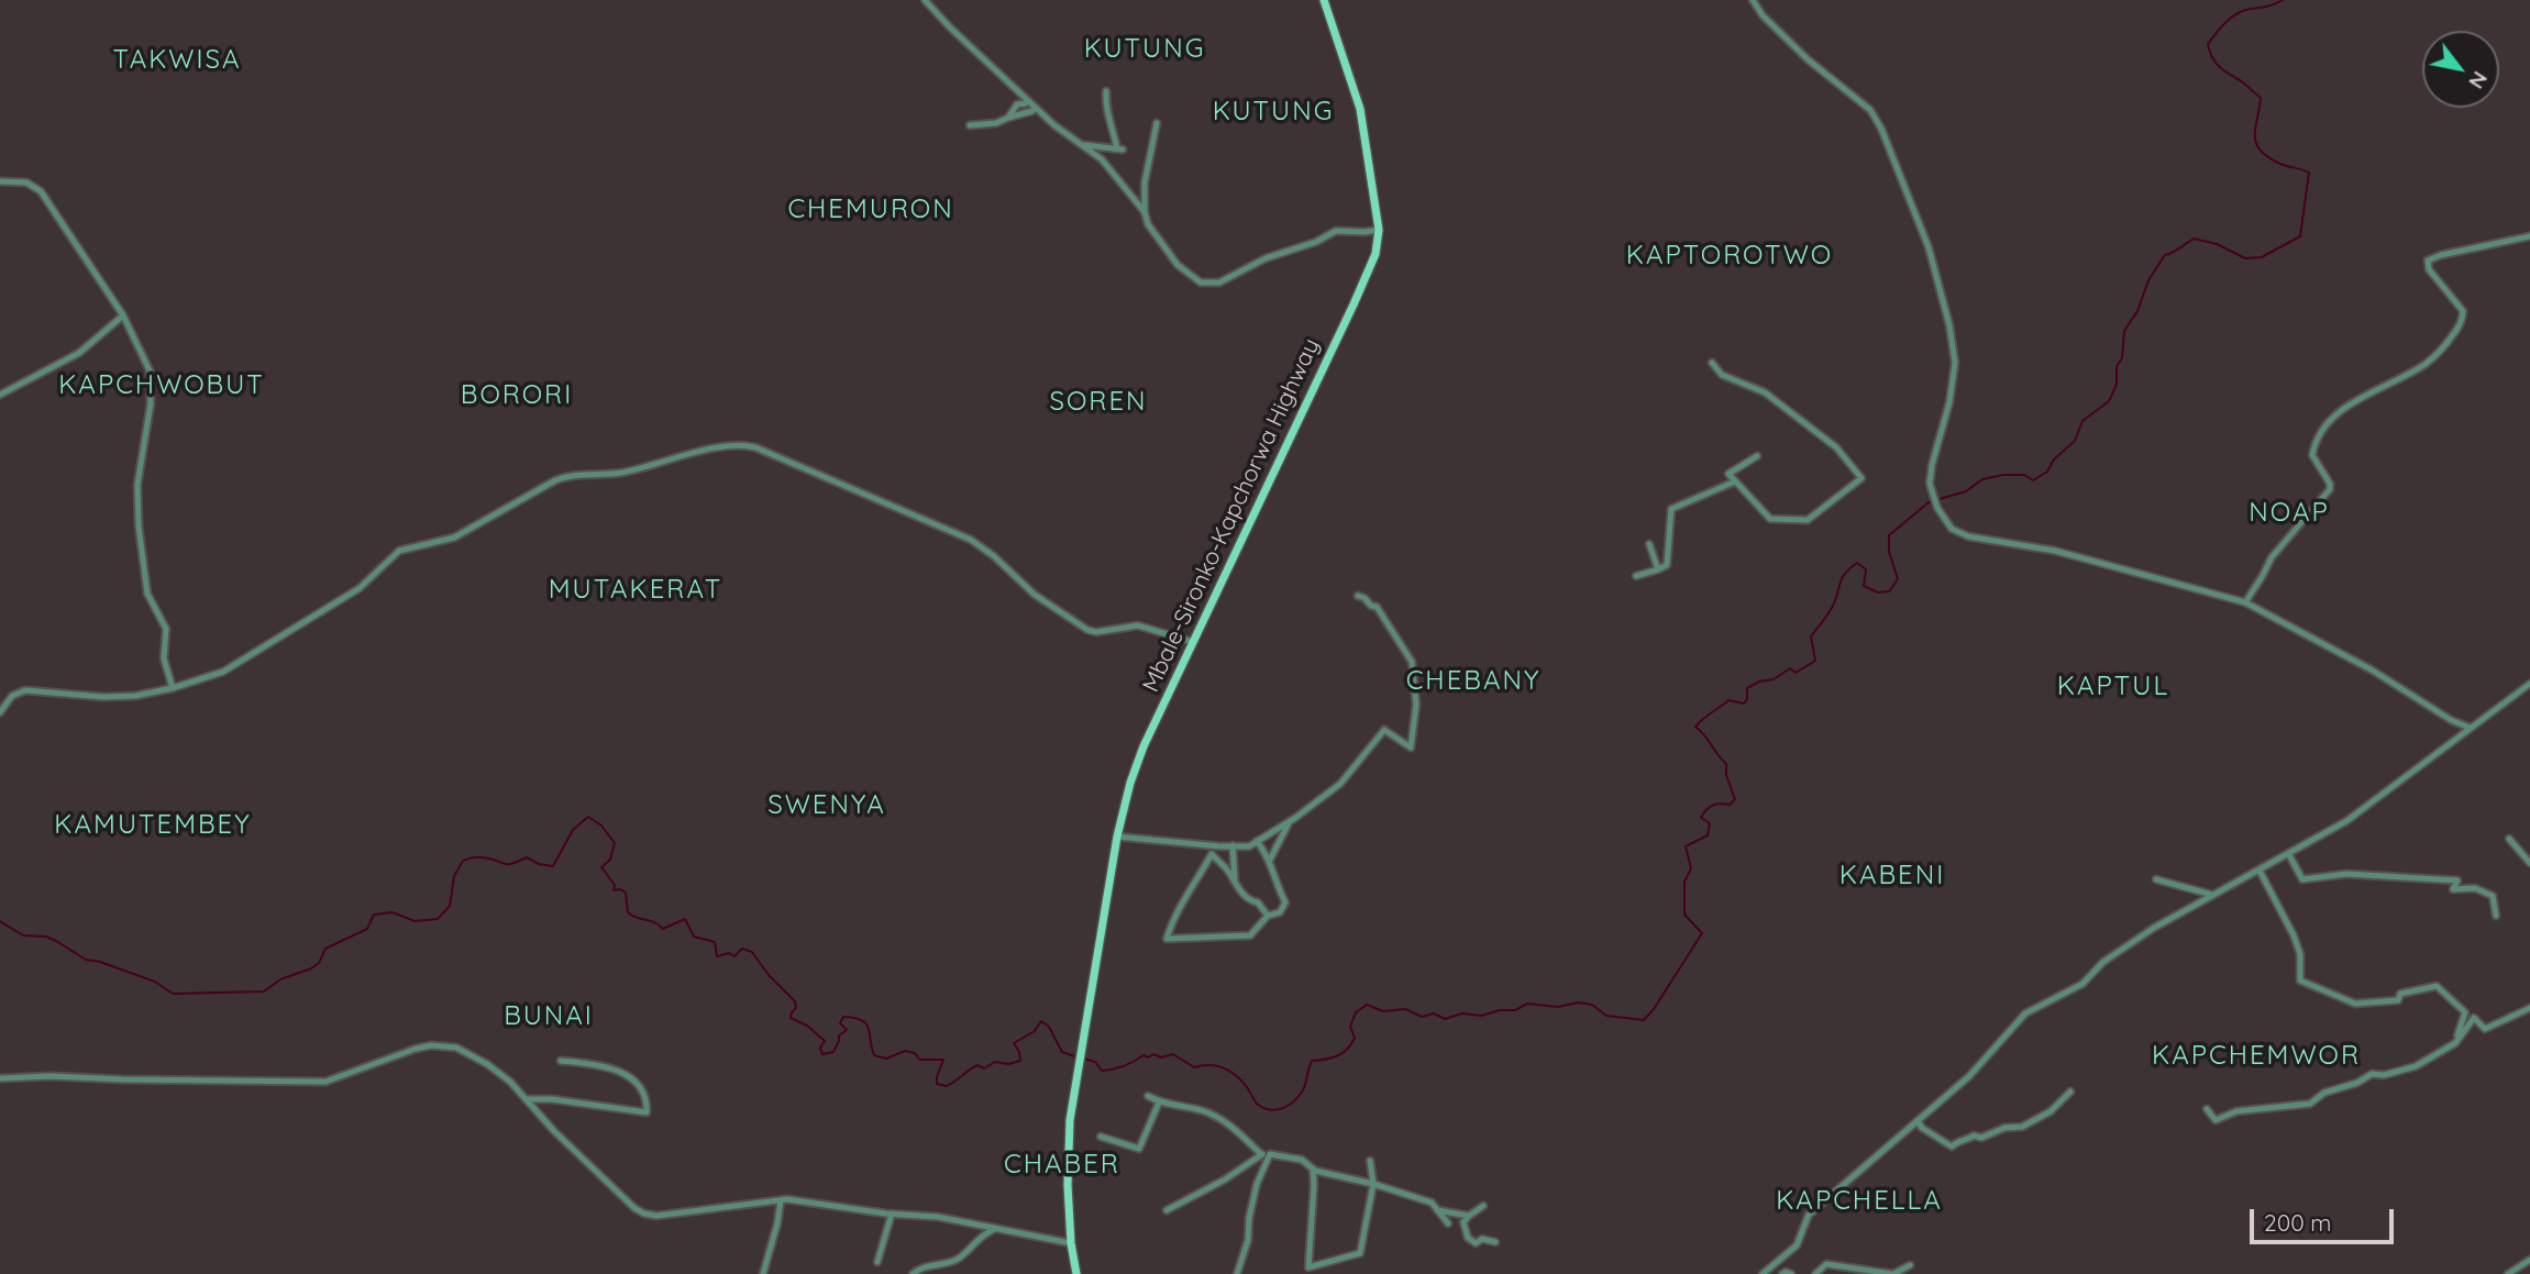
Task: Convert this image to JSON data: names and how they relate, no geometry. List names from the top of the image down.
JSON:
{
  "streets": {
    "main road": ["Mbale-Sironko-Kapchorwa Highway"]
  },
  "districts": [
    "KUTUNG",
    "TAKWISA",
    "KUTUNG",
    "CHEMURON",
    "KAPTOROTWO",
    "KAPCHWOBUT",
    "BORORI",
    "SOREN",
    "NOAP",
    "MUTAKERAT",
    "CHEBANY",
    "KAPTUL",
    "SWENYA",
    "KAMUTEMBEY",
    "KABENI",
    "BUNAI",
    "KAPCHEMWOR",
    "CHABER",
    "KAPCHELLA"
  ],
  "scale_bar": "200 m",
  "north": "bottom right"
}
